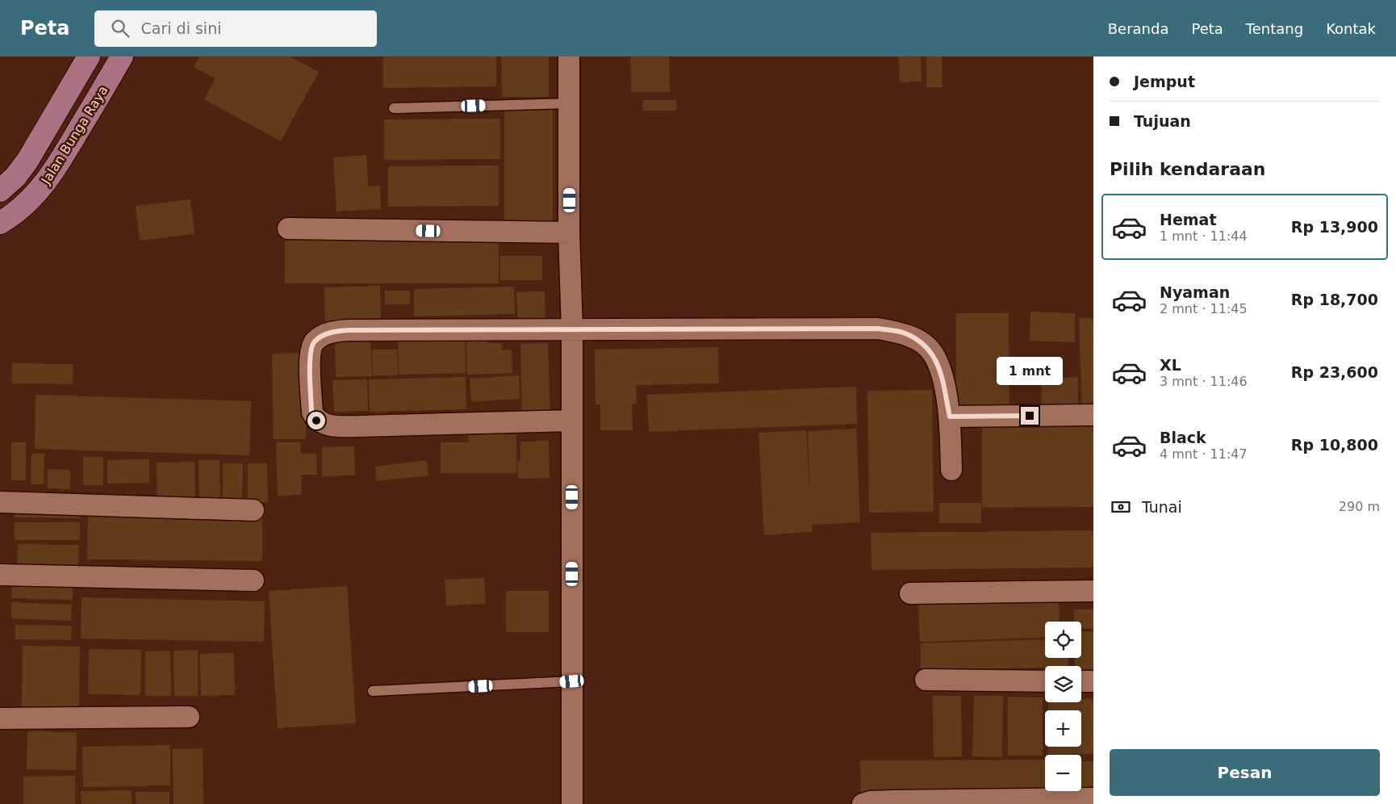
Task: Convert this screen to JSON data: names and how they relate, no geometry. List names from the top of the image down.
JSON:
{
  "streets": {
    "main road": ["Jalan Bunga Raya"]
  },
  "page": {
    "header": "Peta",
    "search": "Cari di sini",
    "nav": [
      "Beranda",
      "Peta",
      "Tentang",
      "Kontak"
    ],
    "banner": ["Jemput", "Tujuan"],
    "heading": "Pilih kendaraan",
    "list": [
      {
        "name": "Hemat",
        "note": "1 mnt · 11:44",
        "value": "Rp 13,900"
      },
      {
        "name": "Nyaman",
        "note": "2 mnt · 11:45",
        "value": "Rp 18,700"
      },
      {
        "name": "XL",
        "note": "3 mnt · 11:46",
        "value": "Rp 23,600"
      },
      {
        "name": "Black",
        "note": "4 mnt · 11:47",
        "value": "Rp 10,800"
      }
    ],
    "bubble": "1 mnt",
    "pay": ["Tunai", "290 m"],
    "map_buttons": ["+", "−"],
    "buttons": "Pesan"
  }
}
